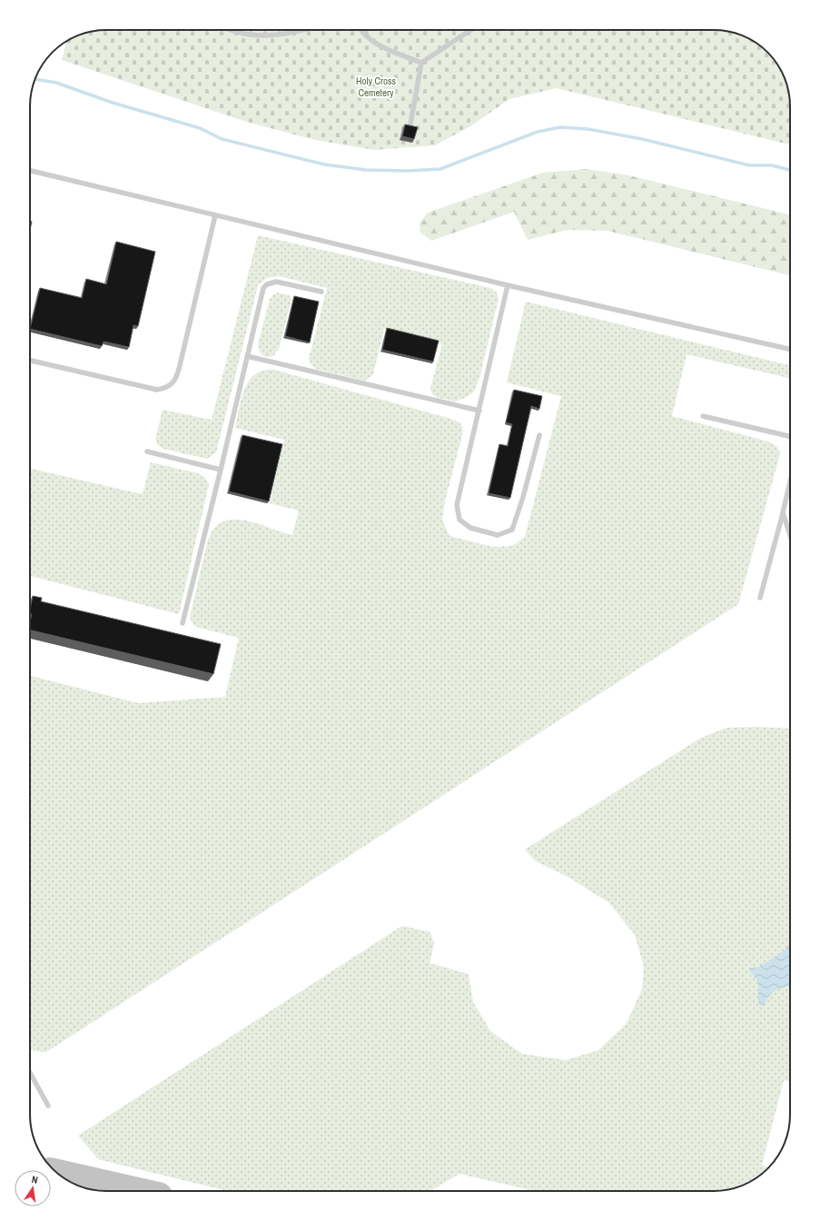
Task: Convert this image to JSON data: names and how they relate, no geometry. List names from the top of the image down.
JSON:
{
  "parks": ["Holy Cross Cemetery"],
  "north": "top"
}
